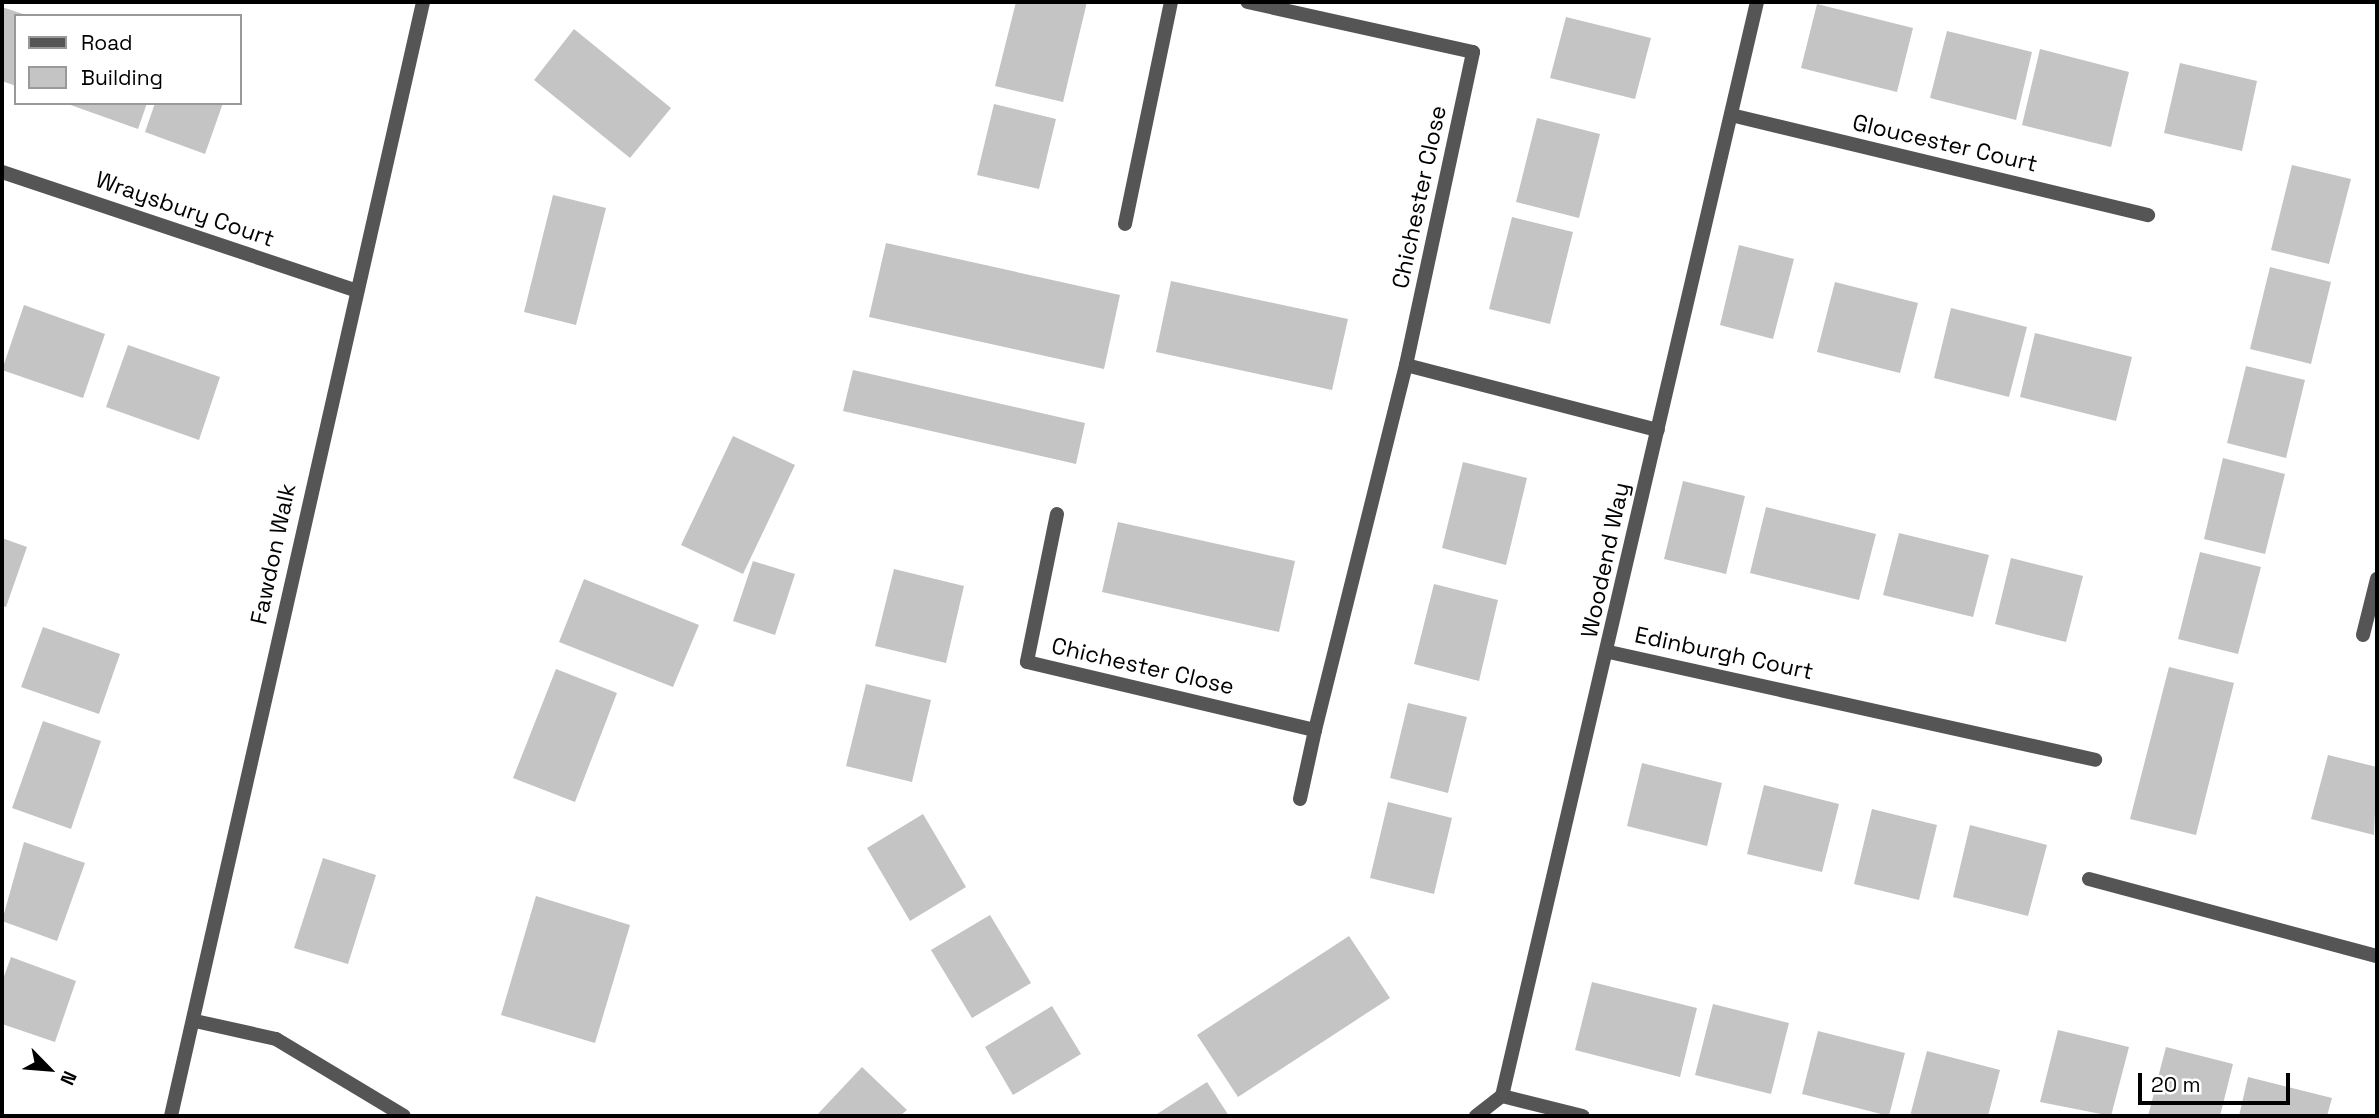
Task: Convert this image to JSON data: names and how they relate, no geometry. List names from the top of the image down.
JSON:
{
  "streets": {
    "street": [
      "Gloucester Court",
      "Chichester Close",
      "Wraysbury Court",
      "Fawdon Walk",
      "Woodend Way",
      "Edinburgh Court"
    ]
  },
  "crossings": [
    ["Gloucester Court", "Woodend Way"],
    ["Wraysbury Court", "Fawdon Walk"],
    ["Woodend Way", "Edinburgh Court"]
  ],
  "legend": ["Road", "Building"],
  "scale_bar": "20 m",
  "north": "bottom right"
}
